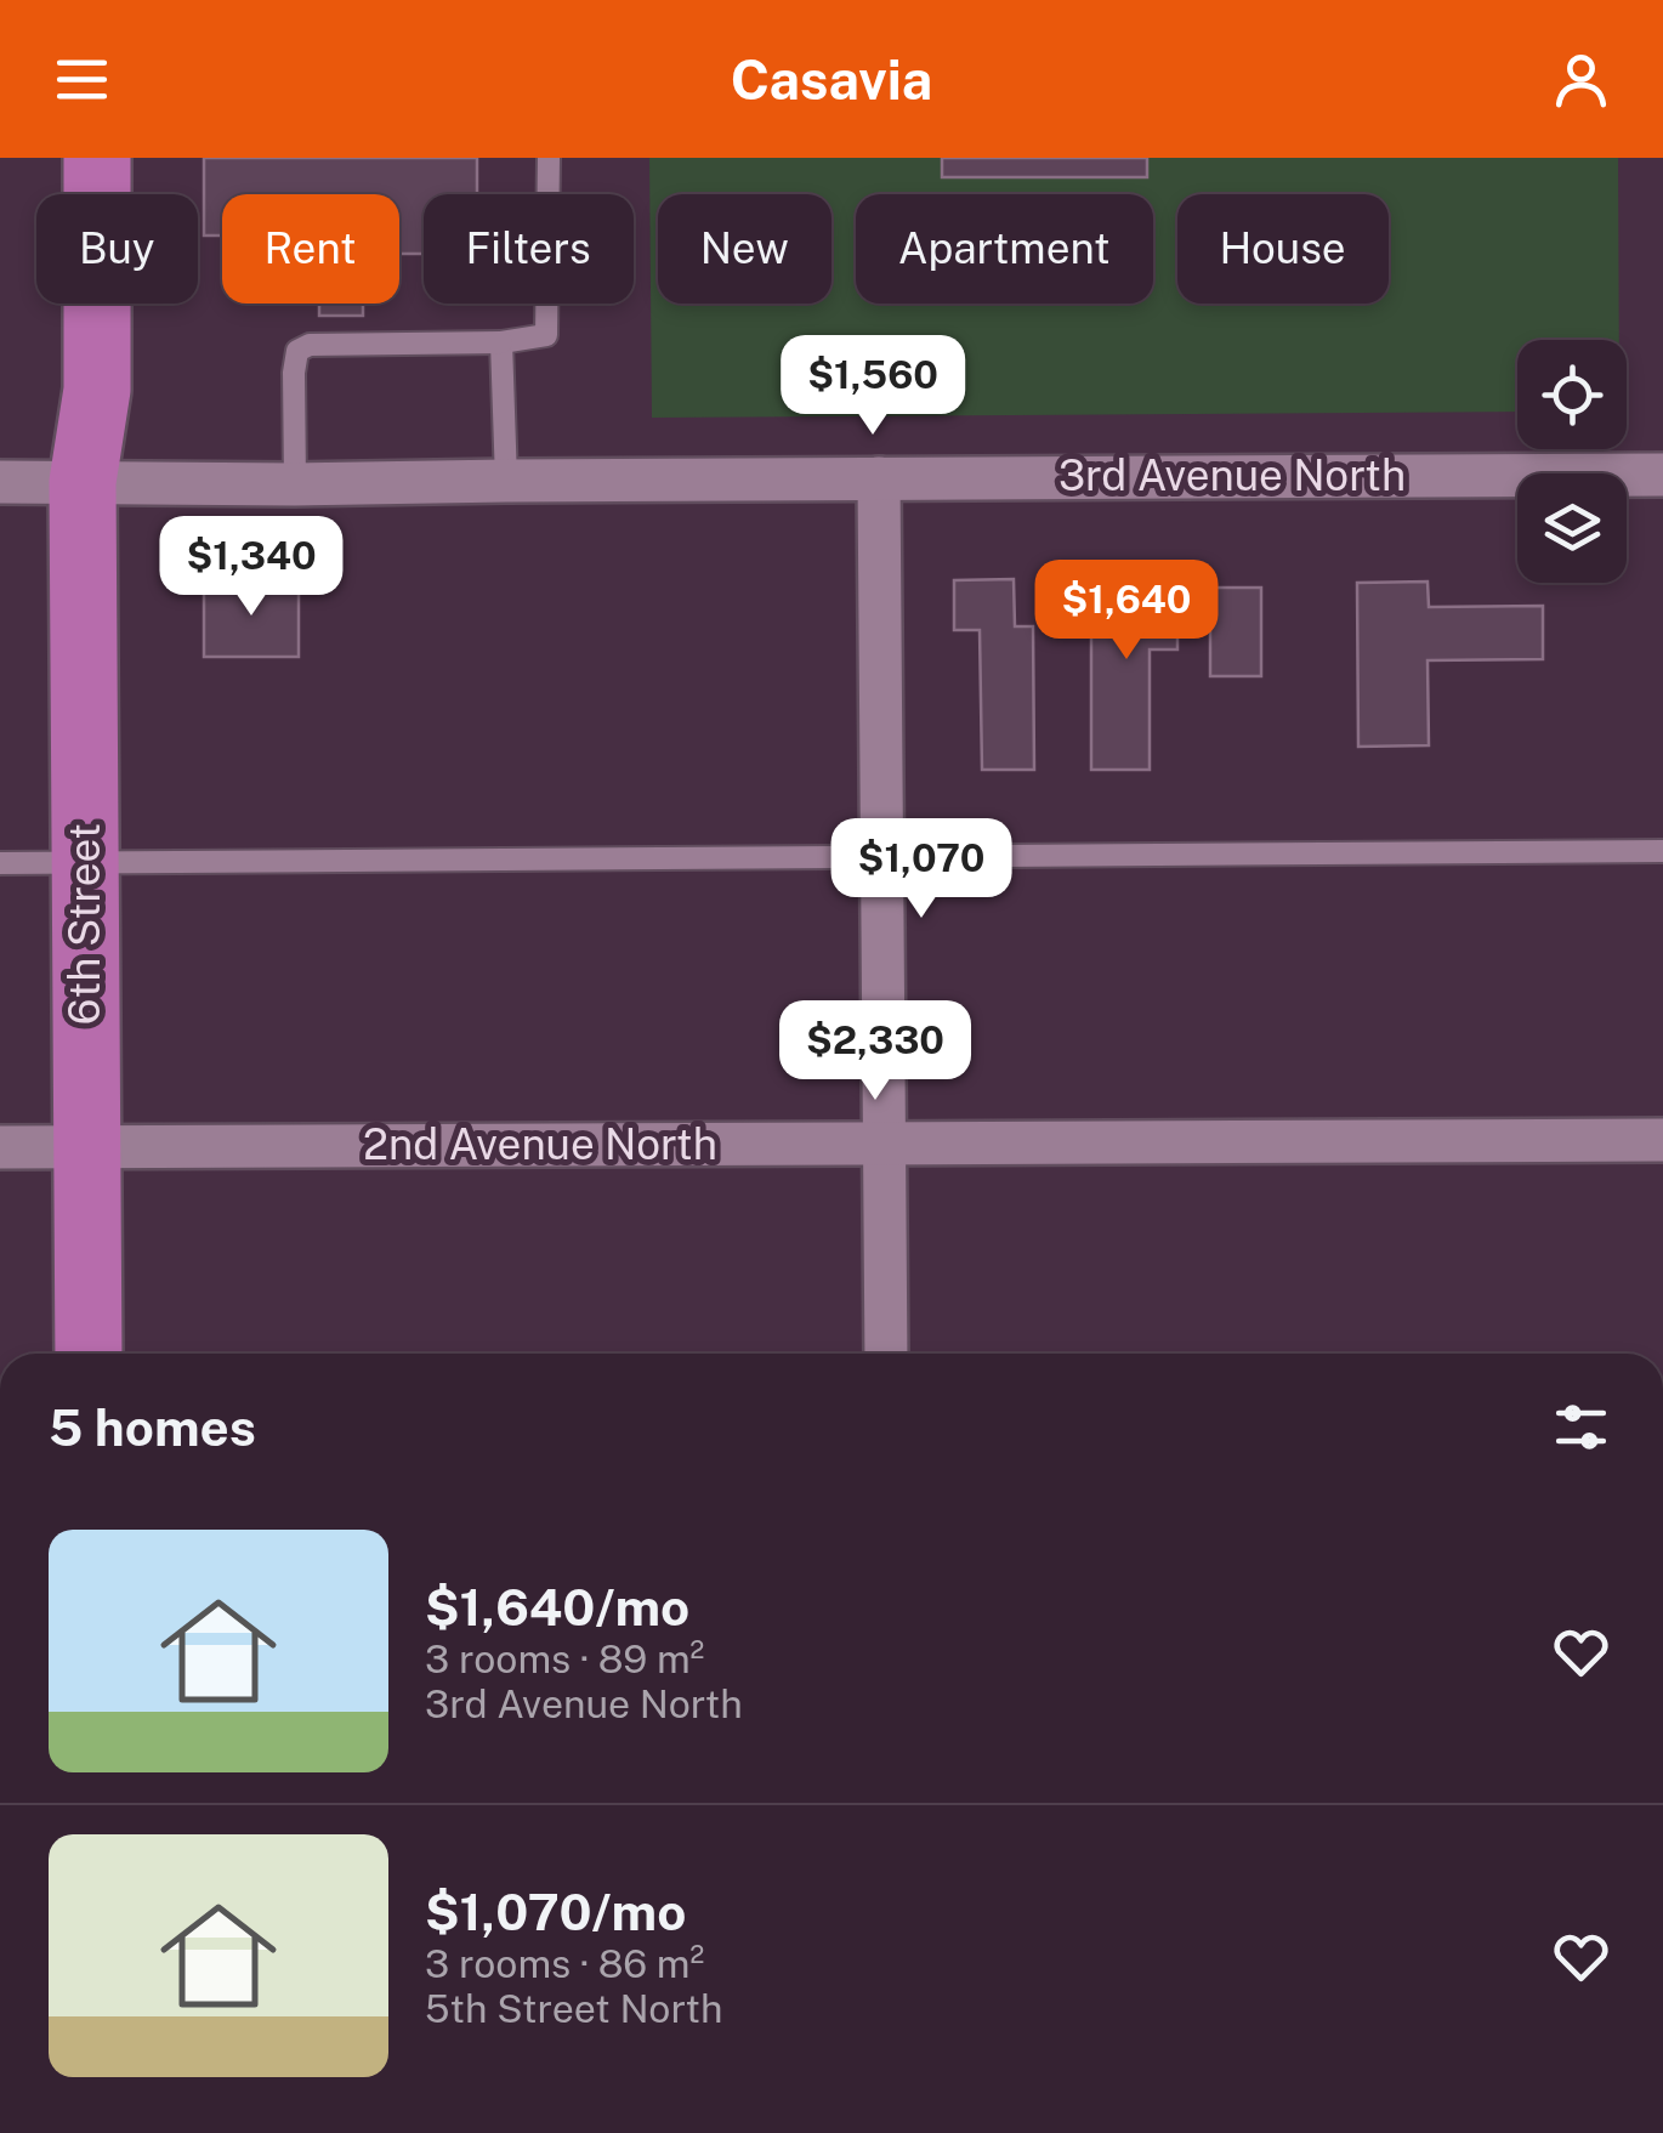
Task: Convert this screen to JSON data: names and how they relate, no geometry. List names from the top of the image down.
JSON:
{
  "streets": {
    "main road": ["6th Street"],
    "street": ["3rd Avenue North", "2nd Avenue North"]
  },
  "crossings": [
    ["3rd Avenue North", "6th Street"],
    ["6th Street", "2nd Avenue North"]
  ],
  "page": {
    "header": "Casavia",
    "chip": [
      "Buy",
      "Rent",
      "Filters",
      "New",
      "Apartment",
      "House"
    ],
    "price": [
      "$1,560",
      "$1,340",
      "$1,640",
      "$1,070",
      "$2,330"
    ],
    "heading": "5 homes",
    "list": [
      {
        "name": "$1,640/mo",
        "note": "3 rooms · 89 m² · 3rd Avenue North"
      },
      {
        "name": "$1,070/mo",
        "note": "3 rooms · 86 m² · 5th Street North"
      }
    ]
  }
}
